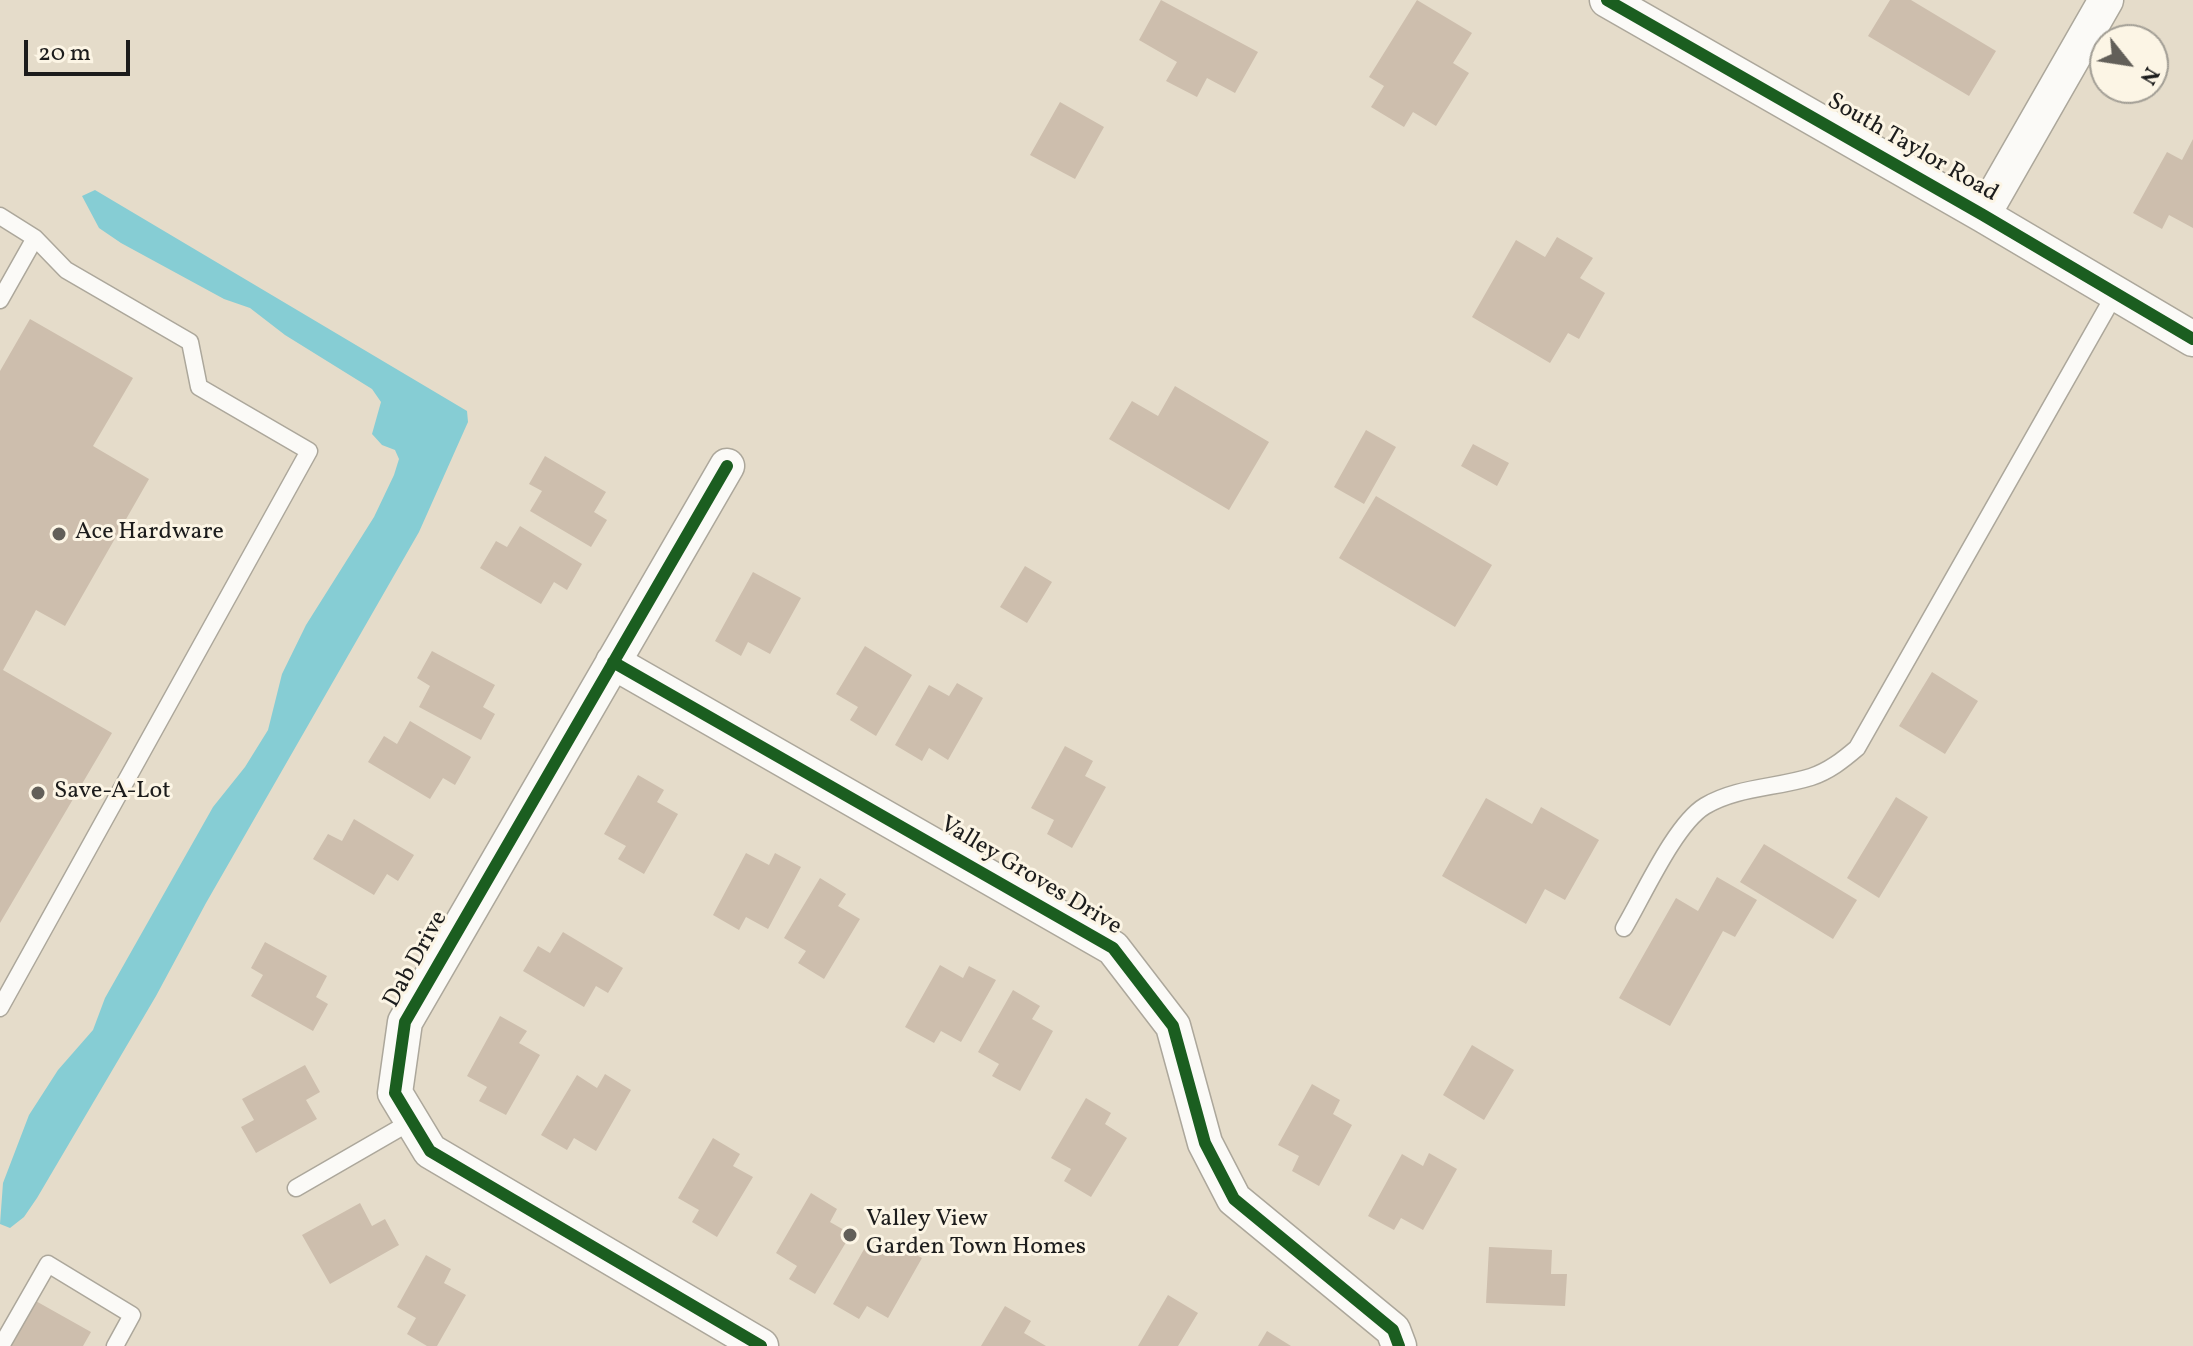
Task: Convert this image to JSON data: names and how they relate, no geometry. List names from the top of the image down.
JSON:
{
  "streets": {
    "street": ["South Taylor Road", "Valley Groves Drive", "Dab Drive"]
  },
  "crossings": [
    ["Valley Groves Drive", "Dab Drive"]
  ],
  "places": ["Ace Hardware", "Save-A-Lot", "Valley View Garden Town Homes"],
  "scale_bar": "20 m",
  "north": "bottom right"
}
